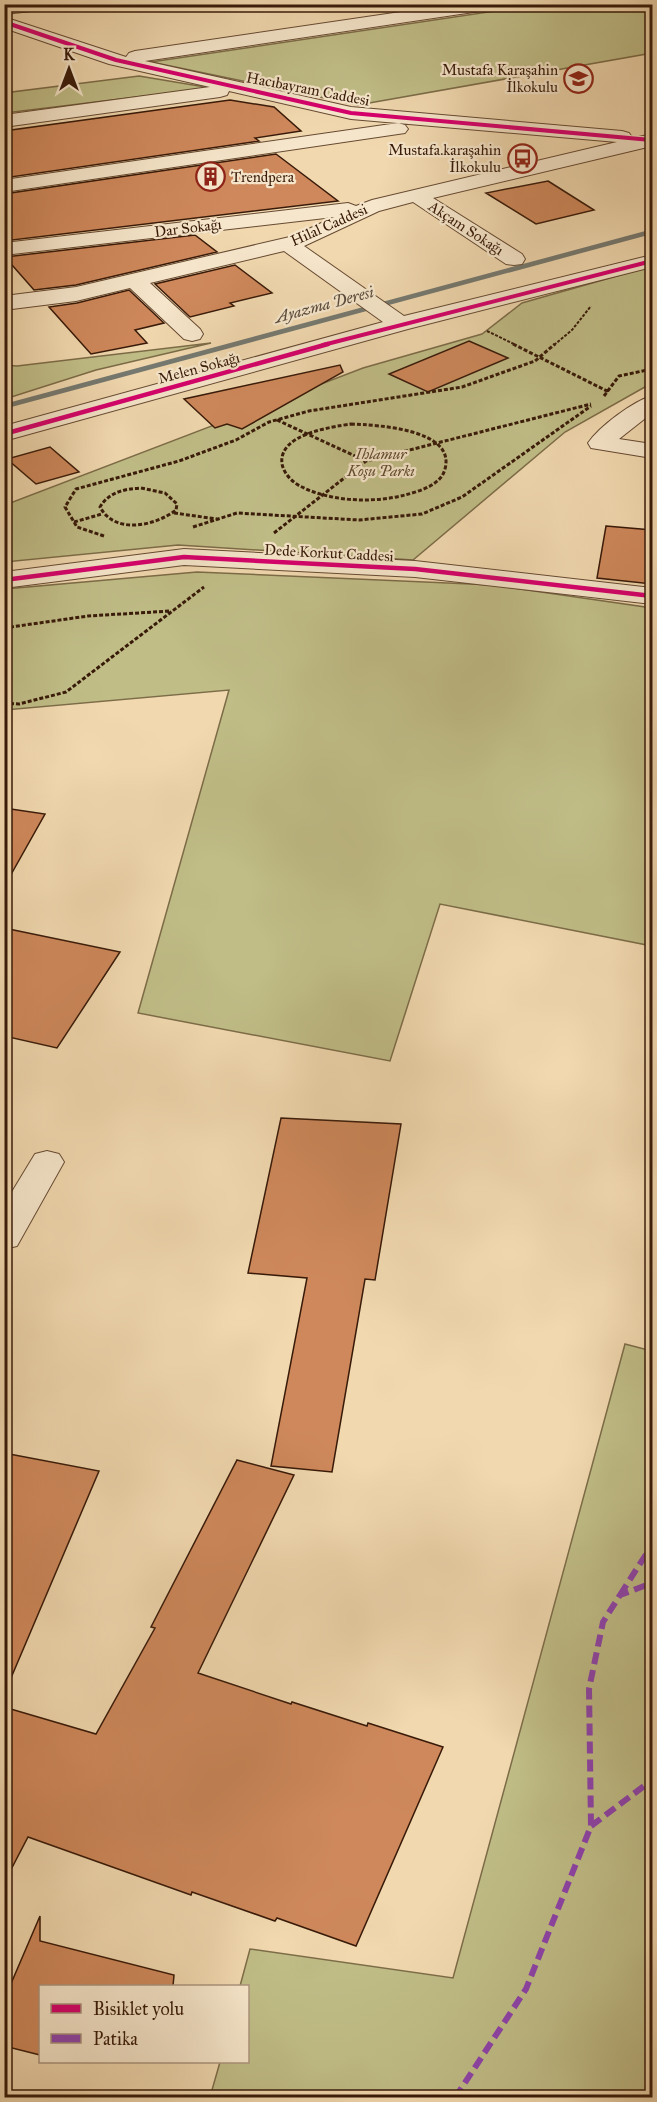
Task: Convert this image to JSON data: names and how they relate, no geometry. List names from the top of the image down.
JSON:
{
  "streets": {
    "street": [
      "Hacıbayram Caddesi",
      "Hilal Caddesi",
      "Dar Sokağı",
      "Akçam Sokağı",
      "Melen Sokağı",
      "Dede Korkut Caddesi"
    ]
  },
  "crossings": [
    ["Hacıbayram Caddesi", "Hilal Caddesi"],
    ["Hilal Caddesi", "Dar Sokağı"],
    ["Hilal Caddesi", "Akçam Sokağı"]
  ],
  "water": ["Ayazma Deresi"],
  "parks": ["Ihlamur Koşu Parkı"],
  "places": {
    "school or university": ["Mustafa Karaşahin İlkokulu"],
    "bus stop": ["Mustafa.karaşahin İlkokulu"],
    "building": ["Trendpera"]
  },
  "legend": ["Bisiklet yolu", "Patika"],
  "north": "top"
}
